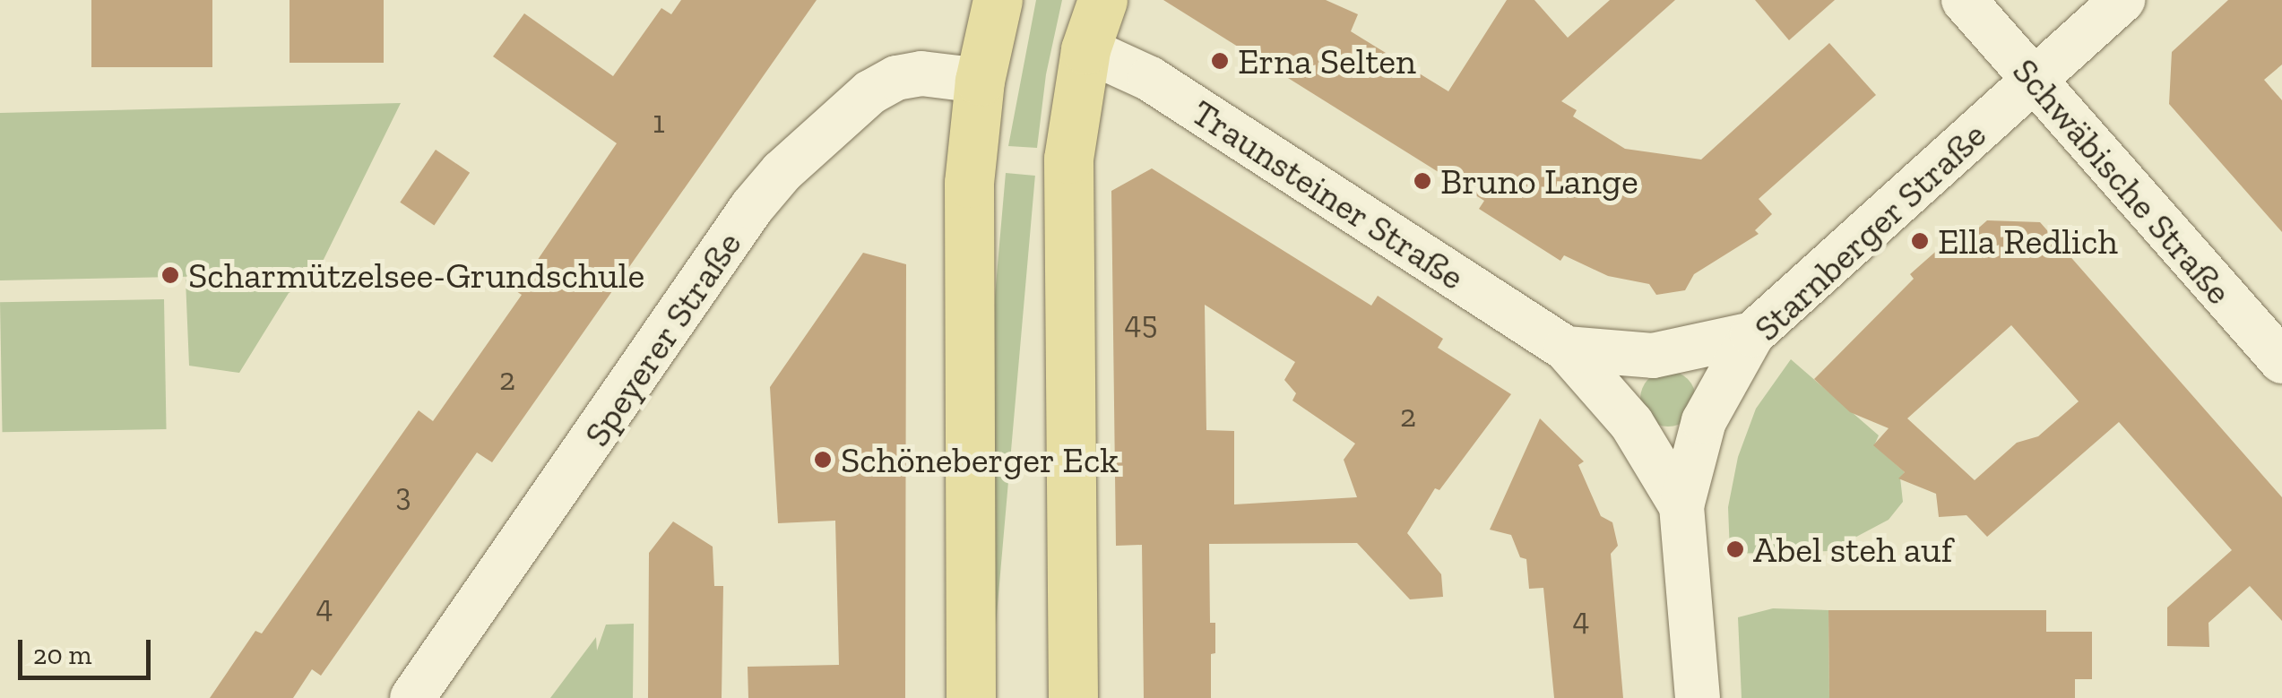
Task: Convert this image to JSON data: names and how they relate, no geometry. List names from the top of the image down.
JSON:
{
  "streets": {
    "street": [
      "Schwäbische Straße",
      "Traunsteiner Straße",
      "Starnberger Straße",
      "Speyerer Straße"
    ]
  },
  "crossings": [
    ["Schwäbische Straße", "Starnberger Straße"],
    ["Traunsteiner Straße", "Starnberger Straße"]
  ],
  "places": [
    "Erna Selten",
    "Bruno Lange",
    "Ella Redlich",
    "Scharmützelsee-Grundschule",
    "Schöneberger Eck",
    "Abel steh auf"
  ],
  "house_numbers": [
    "1",
    "45",
    "2",
    "2",
    "3",
    "4",
    "4"
  ],
  "scale_bar": "20 m"
}
